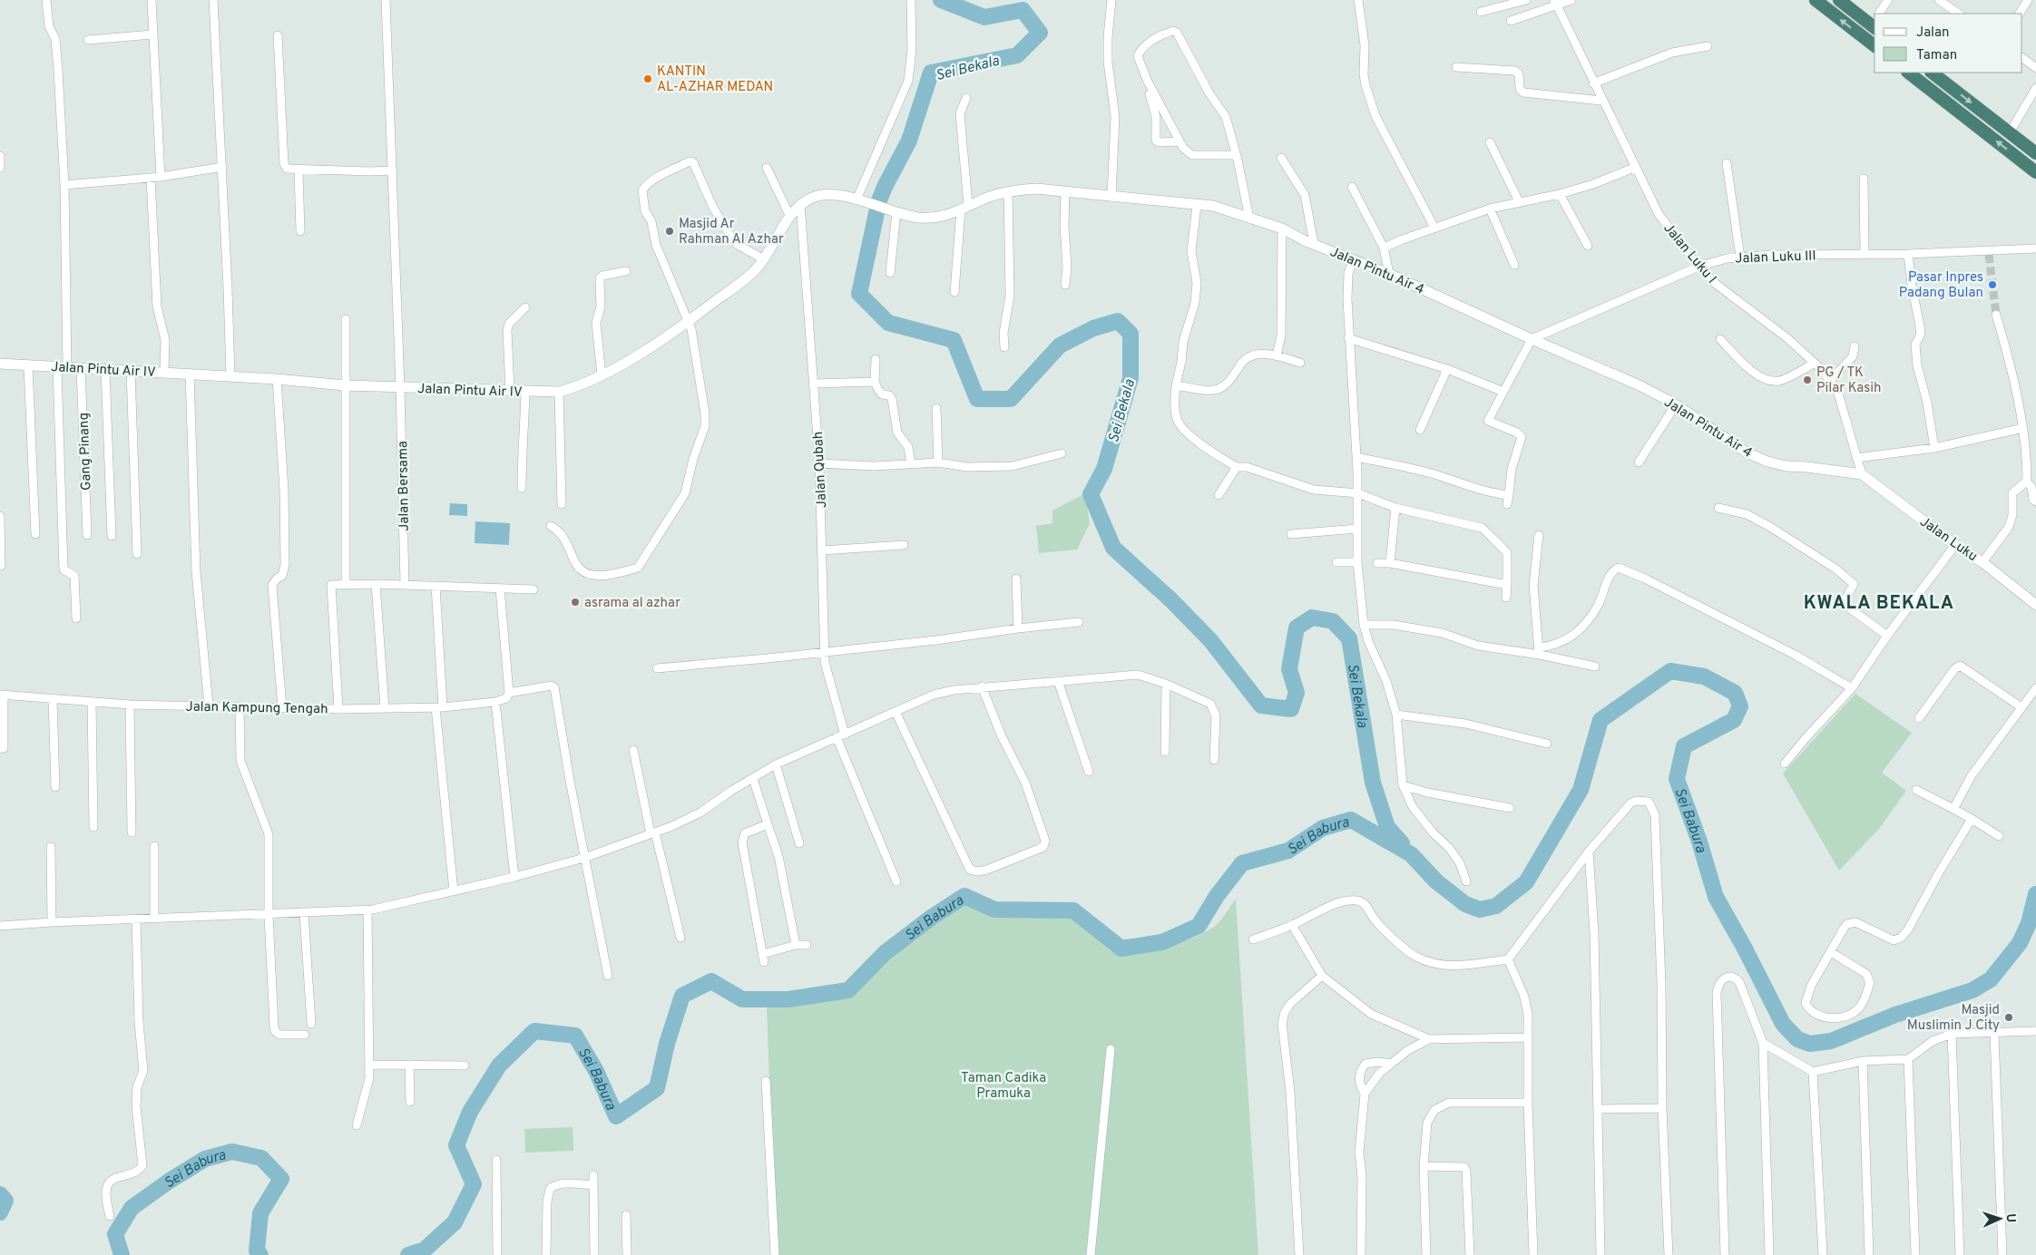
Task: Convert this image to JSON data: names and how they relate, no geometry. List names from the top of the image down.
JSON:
{
  "streets": {
    "main road": ["Jalan Pintu Air 4", "Jalan Pintu Air IV", "Jalan Luku"],
    "street": [
      "Jalan Luku I",
      "Jalan Luku III",
      "Gang Pinang",
      "Jalan Qubah",
      "Jalan Bersama",
      "Jalan Kampung Tengah"
    ]
  },
  "crossings": [
    ["Jalan Luku I", "Jalan Luku III"],
    ["Jalan Luku I", "Jalan Pintu Air 4"],
    ["Jalan Luku I", "Jalan Luku"],
    ["Jalan Luku III", "Jalan Pintu Air 4"],
    ["Jalan Pintu Air 4", "Jalan Pintu Air IV"],
    ["Jalan Pintu Air 4", "Jalan Luku"],
    ["Jalan Pintu Air IV", "Gang Pinang"],
    ["Jalan Pintu Air IV", "Jalan Qubah"],
    ["Jalan Pintu Air IV", "Jalan Bersama"]
  ],
  "districts": ["KWALA BEKALA"],
  "water": ["Sei Bekala", "Sei Babura"],
  "parks": ["Taman Cadika Pramuka"],
  "places": [
    "KANTIN AL-AZHAR MEDAN",
    "Masjid Ar Rahman Al Azhar",
    "Pasar Inpres Padang Bulan",
    "PG / TK Pilar Kasih",
    "asrama al azhar",
    "Masjid Muslimin J City"
  ],
  "legend": ["Jalan", "Taman"],
  "north": "right"
}
